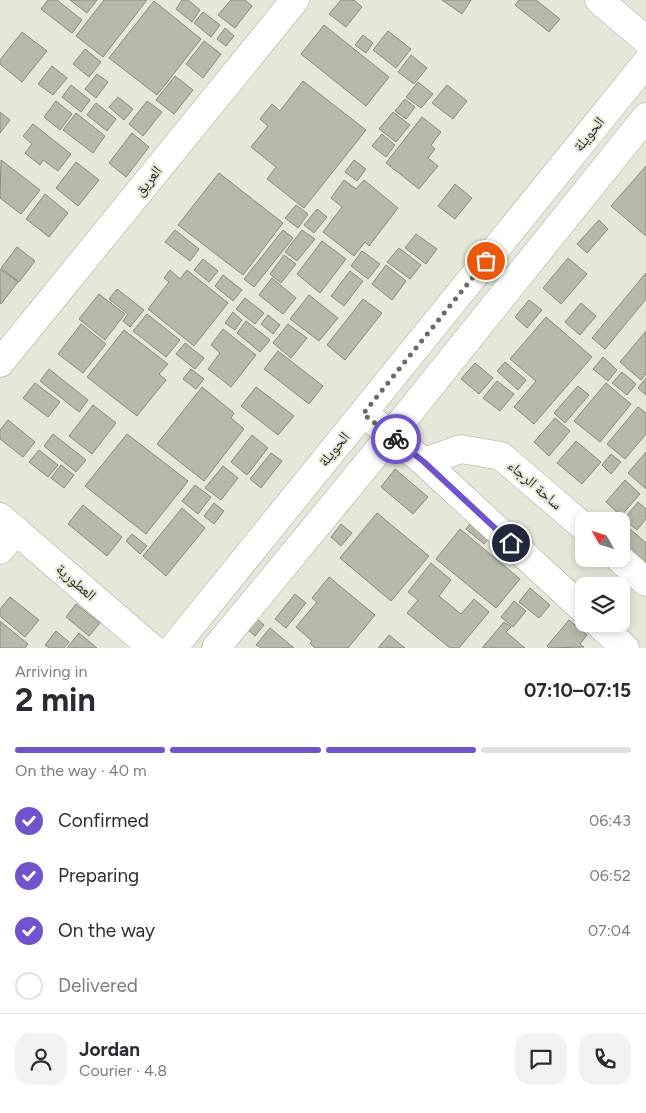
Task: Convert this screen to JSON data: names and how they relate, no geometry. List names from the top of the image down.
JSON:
{
  "streets": {
    "street": [
      "الحويلة",
      "العريق",
      "ساحة الرجاء",
      "العطورية"
    ]
  },
  "north": "top left",
  "page": {
    "heading": ["2 min", "Arriving in", "07:10–07:15"],
    "panel": ["Jordan", "Courier · 4.8"],
    "bar": "On the way · 40 m",
    "list": [
      ["Confirmed", "06:43"],
      ["Preparing", "06:52"],
      ["On the way", "07:04"],
      "Delivered"
    ]
  }
}
